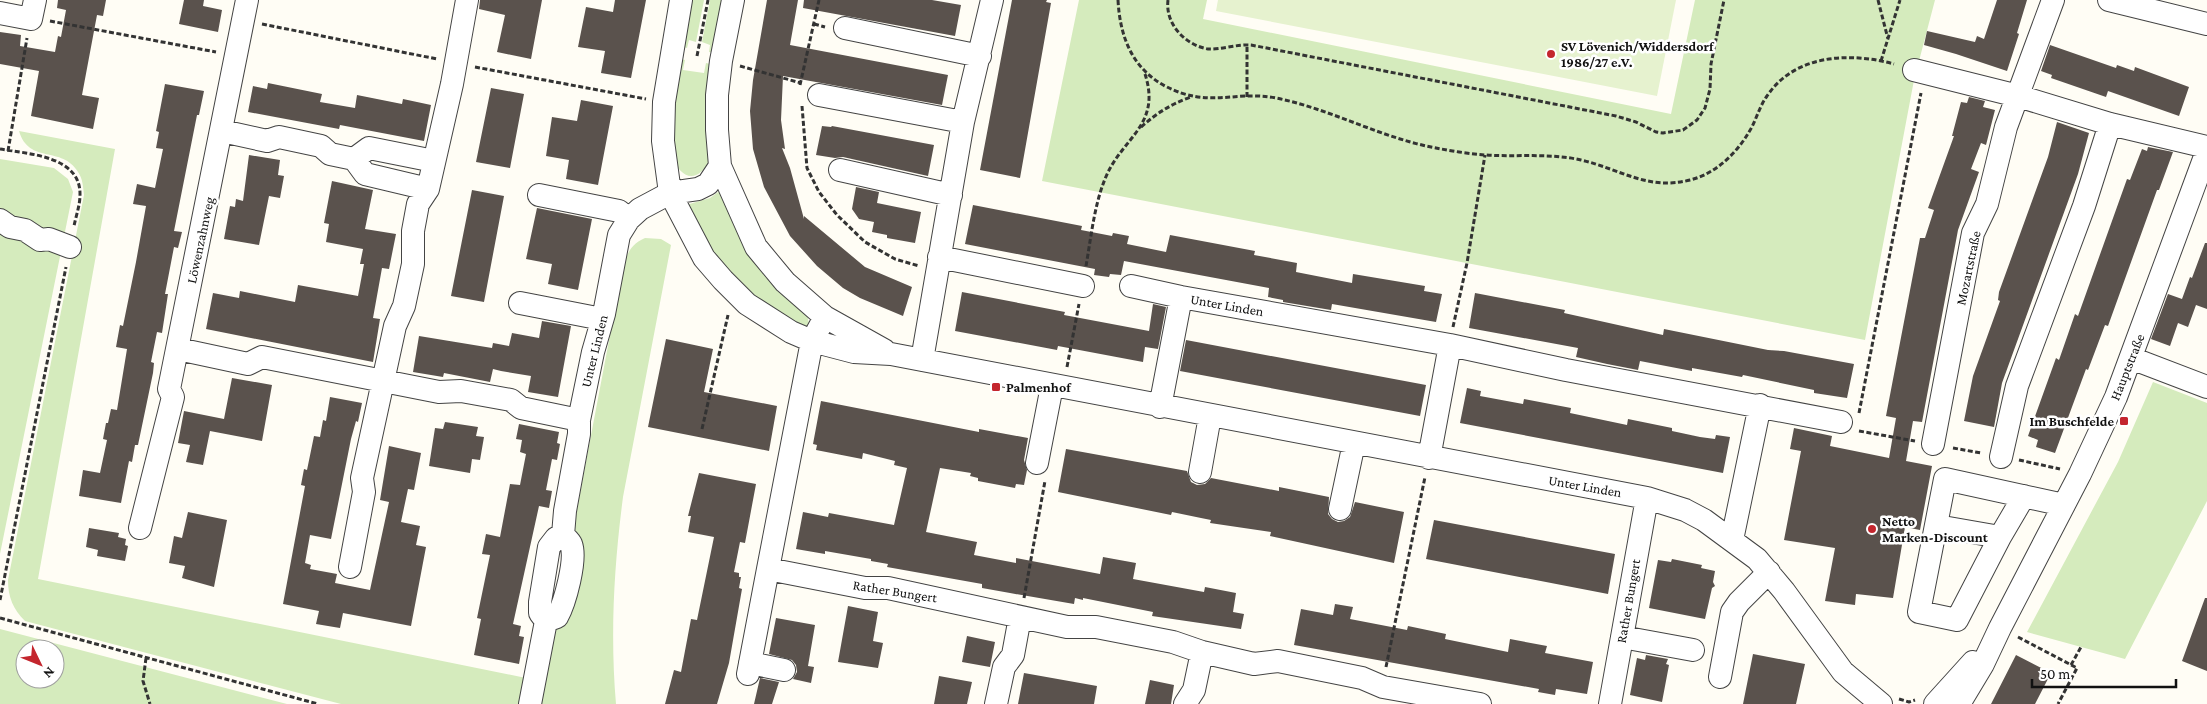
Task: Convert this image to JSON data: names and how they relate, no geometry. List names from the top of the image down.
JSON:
{
  "streets": {
    "street": [
      "Löwenzahnweg",
      "Mozartstraße",
      "Unter Linden",
      "Hauptstraße",
      "Rather Bungert"
    ]
  },
  "crossings": [
    ["Unter Linden", "Rather Bungert"]
  ],
  "places": {
    "other": ["SV Lövenich/Widdersdorf 1986/27 e.V.", "Netto Marken-Discount"],
    "transit": ["Palmenhof", "Im Buschfelde"]
  },
  "scale_bar": "50 m",
  "north": "bottom right"
}
